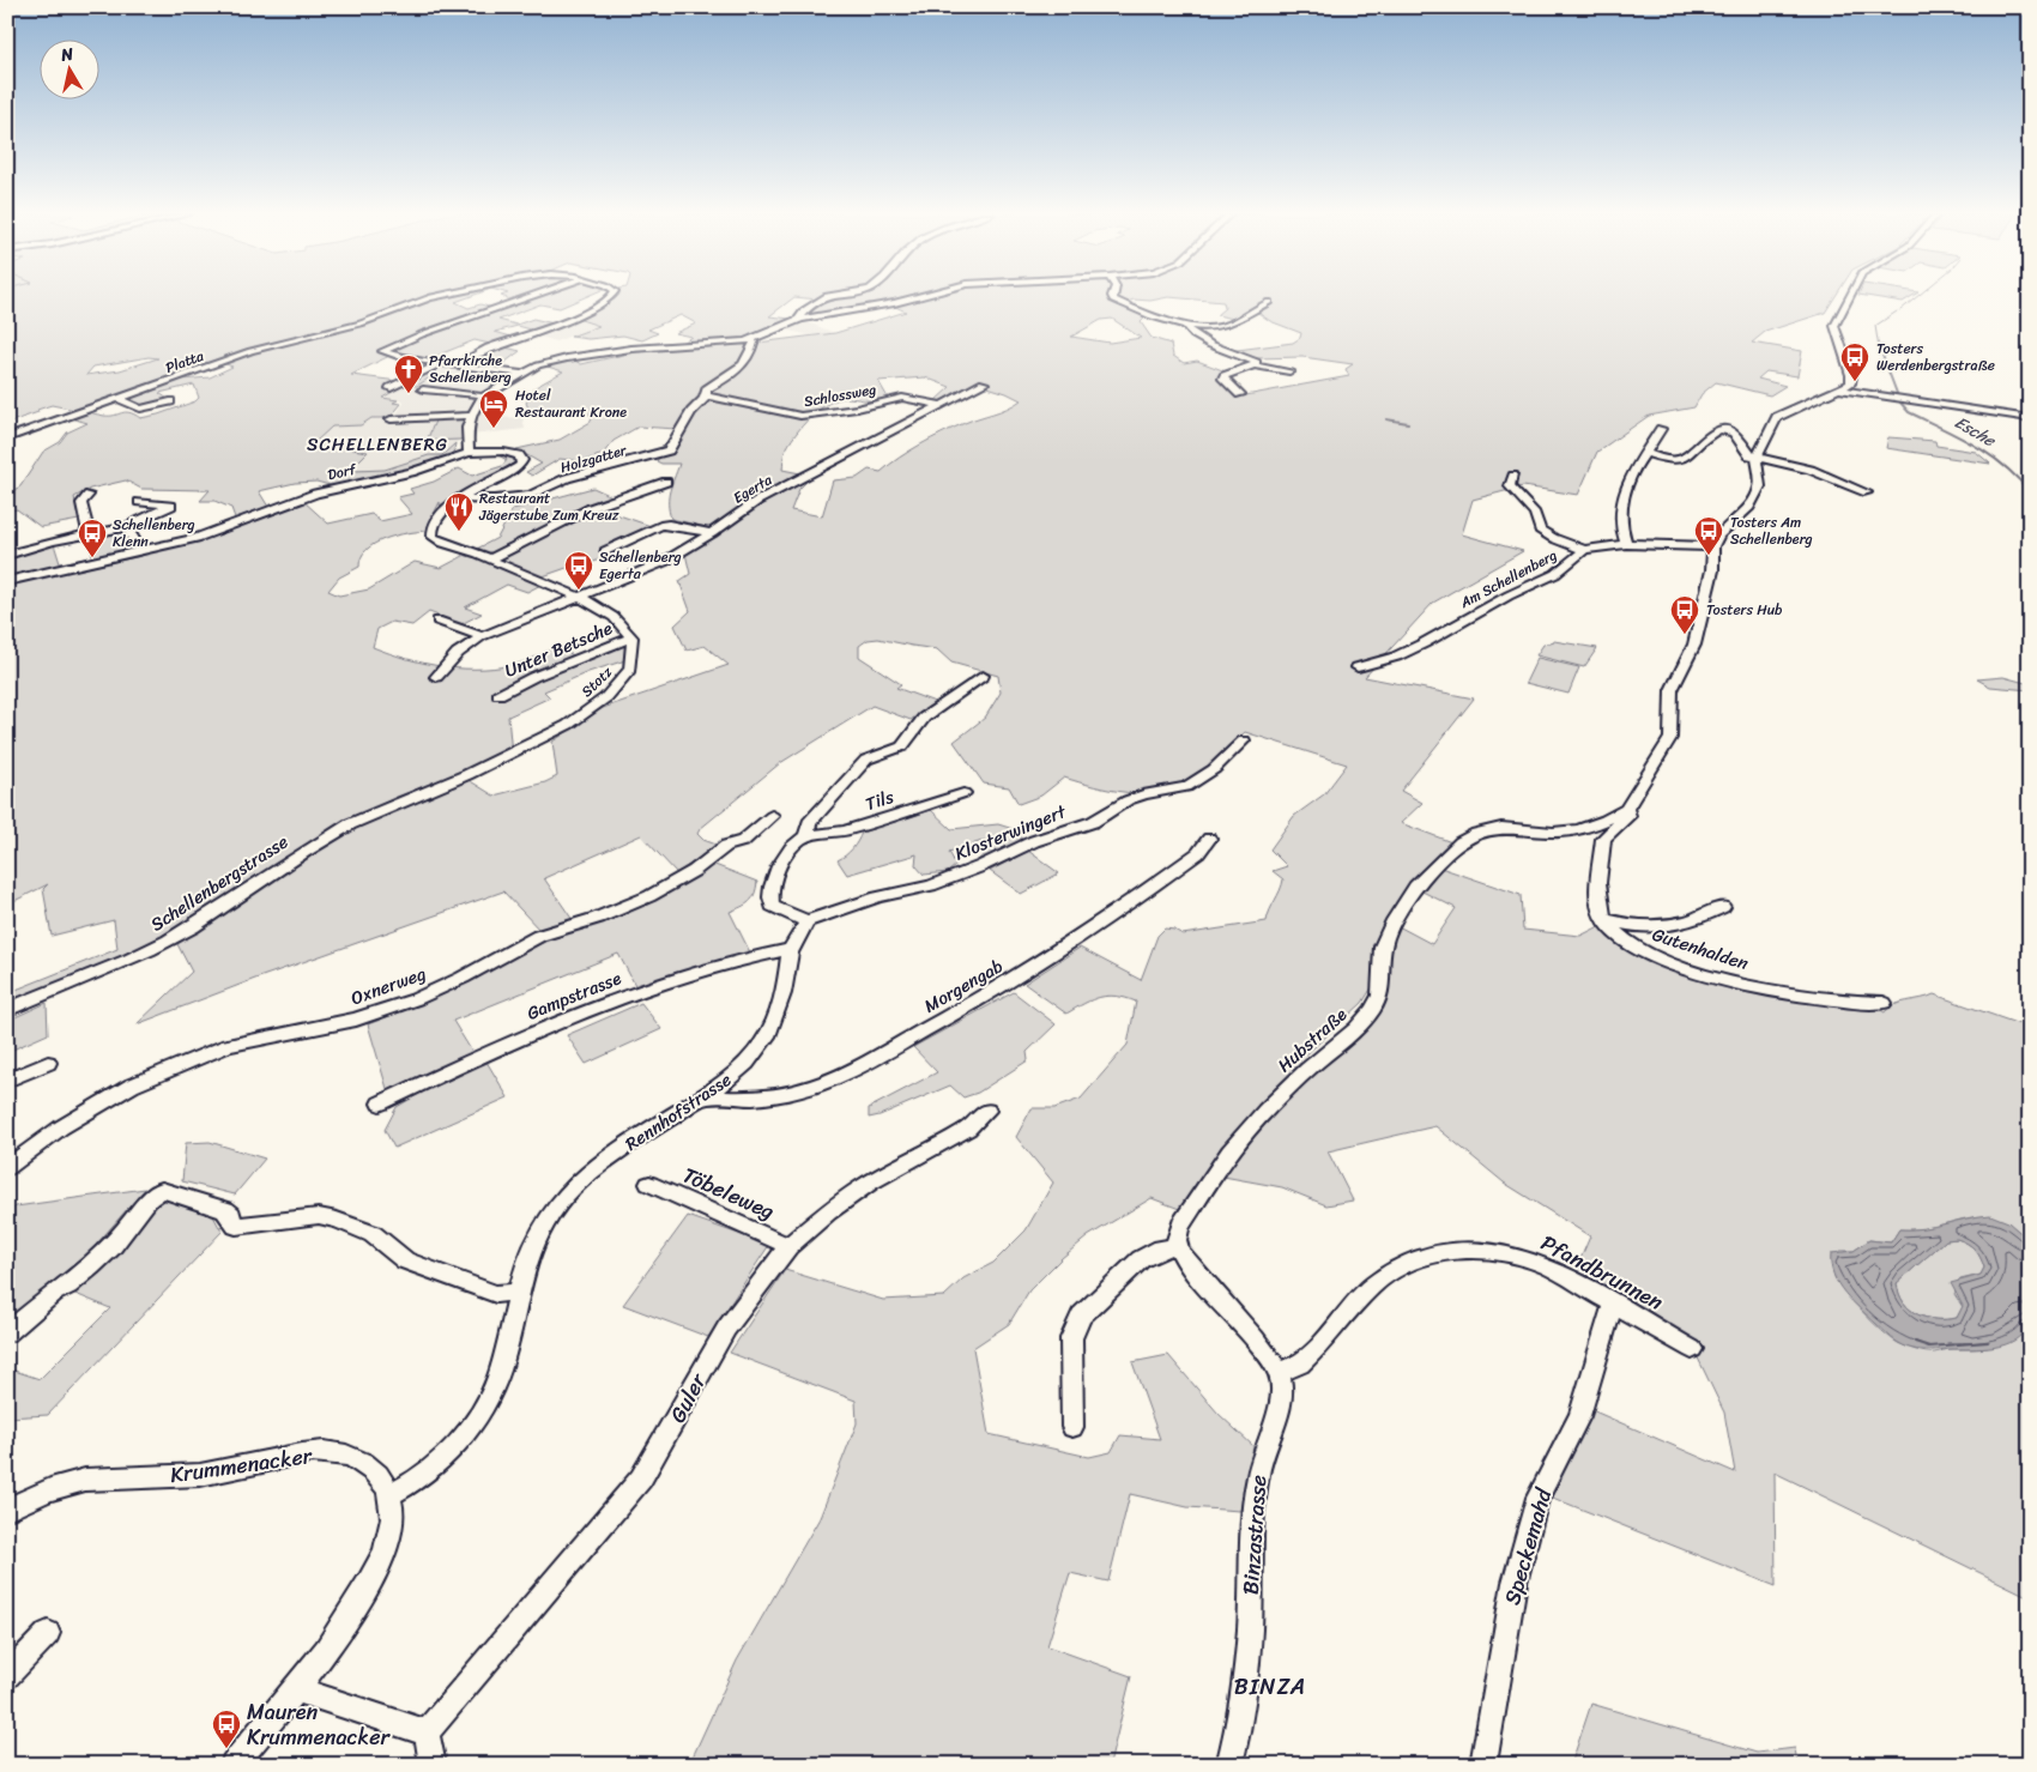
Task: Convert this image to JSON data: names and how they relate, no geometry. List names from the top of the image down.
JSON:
{
  "streets": {
    "street": [
      "Platta",
      "Schlossweg",
      "Holzgatter",
      "Dorf",
      "Egerta",
      "Am Schellenberg",
      "Unter Betsche",
      "Stotz",
      "Tils",
      "Klosterwingert",
      "Schellenbergstrasse",
      "Gutenhalden",
      "Oxnerweg",
      "Morgengab",
      "Gampstrasse",
      "Hubstraße",
      "Rennhofstrasse",
      "Töbeleweg",
      "Pfandbrunnen",
      "Guler",
      "Krummenacker",
      "Binzastrasse",
      "Speckemahd"
    ]
  },
  "crossings": [
    ["Schlossweg", "Holzgatter"],
    ["Schlossweg", "Egerta"],
    ["Unter Betsche", "Stotz"],
    ["Stotz", "Schellenbergstrasse"],
    ["Klosterwingert", "Rennhofstrasse"],
    ["Morgengab", "Rennhofstrasse"],
    ["Gampstrasse", "Rennhofstrasse"],
    ["Rennhofstrasse", "Krummenacker"],
    ["Töbeleweg", "Guler"],
    ["Pfandbrunnen", "Binzastrasse"],
    ["Pfandbrunnen", "Speckemahd"]
  ],
  "districts": ["SCHELLENBERG", "BINZA"],
  "water": ["Esche"],
  "places": {
    "bus stop": [
      "Tosters Werdenbergstraße",
      "Tosters Am Schellenberg",
      "Schellenberg Klenn",
      "Schellenberg Egerta",
      "Tosters Hub",
      "Mauren Krummenacker"
    ],
    "church": ["Pfarrkirche Schellenberg"],
    "hotel": ["Hotel Restaurant Krone"],
    "restaurant": ["Restaurant Jägerstube Zum Kreuz"]
  },
  "north": "top"
}
